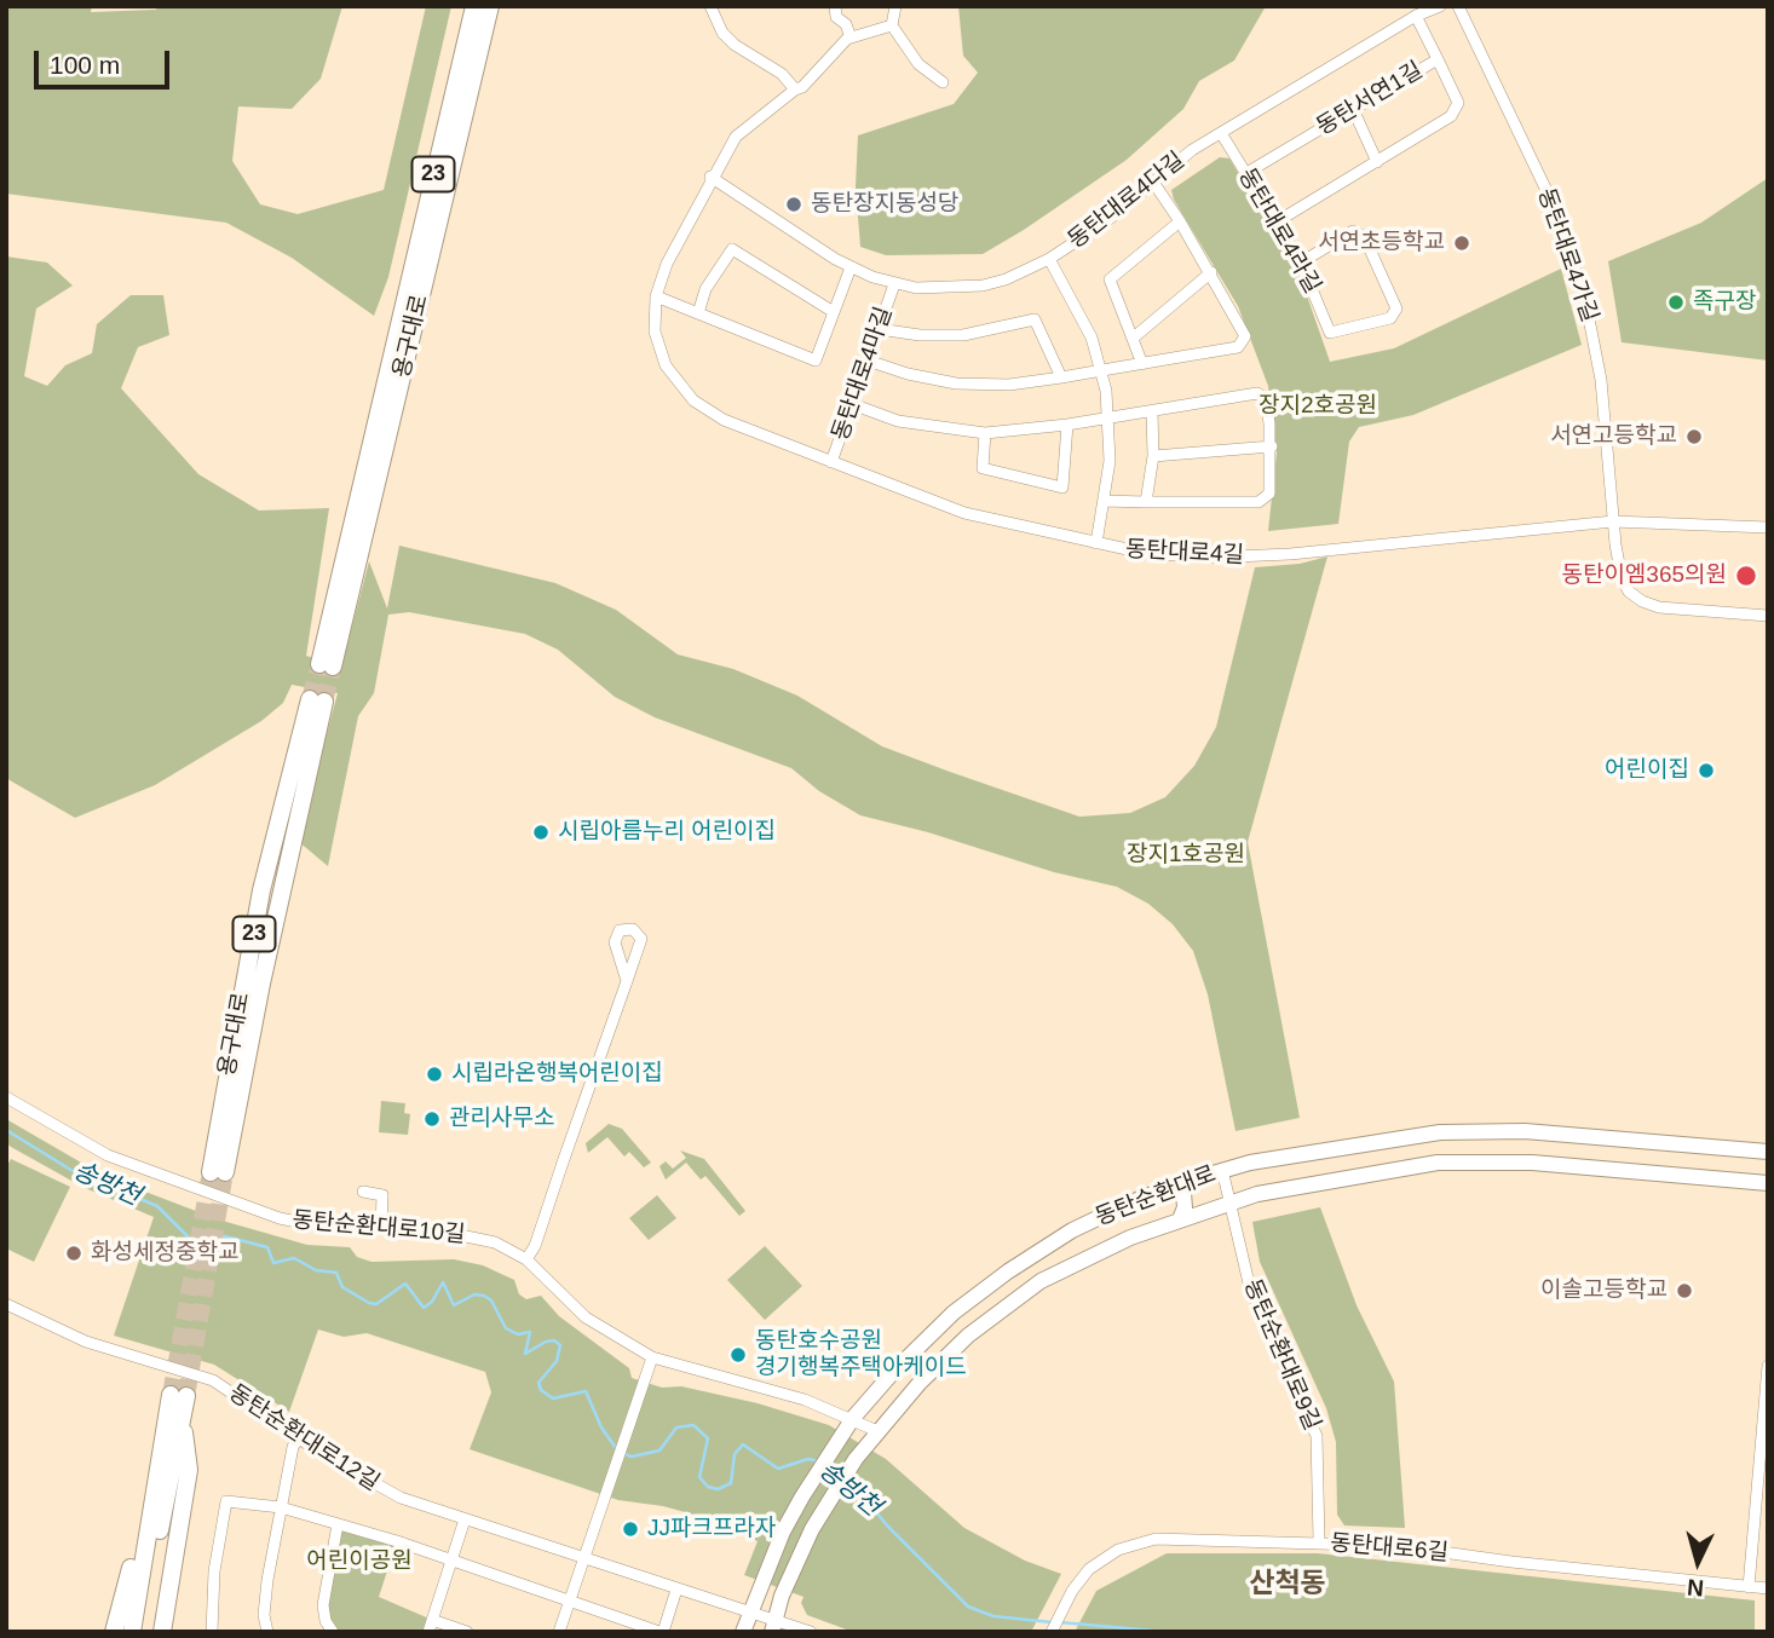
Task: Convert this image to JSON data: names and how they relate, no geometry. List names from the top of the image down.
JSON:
{
  "streets": {
    "highway": ["23", "용구대로"],
    "main road": ["동탄순환대로"],
    "street": [
      "동탄서연1길",
      "동탄대로4다길",
      "동탄대로4라길",
      "동탄대로4가길",
      "동탄대로4마길",
      "동탄대로4길",
      "동탄순환대로10길",
      "동탄순환대로9길",
      "동탄순환대로12길",
      "동탄대로6길"
    ]
  },
  "crossings": [
    ["동탄서연1길", "동탄대로4라길"],
    ["동탄대로4다길", "동탄대로4라길"],
    ["동탄대로4다길", "동탄대로4마길"],
    ["동탄대로4다길", "동탄대로4길"],
    ["동탄대로4가길", "동탄대로4길"],
    ["동탄대로4마길", "동탄대로4길"],
    ["동탄순환대로", "동탄순환대로10길"],
    ["동탄순환대로", "동탄순환대로9길"],
    ["동탄순환대로", "동탄순환대로12길"],
    ["동탄순환대로9길", "동탄대로6길"]
  ],
  "districts": ["산척동"],
  "water": ["송방천"],
  "parks": ["장지2호공원", "장지1호공원", "어린이공원"],
  "places": [
    "동탄장지동성당",
    "서연초등학교",
    "족구장",
    "서연고등학교",
    "동탄이엠365의원",
    "어린이집",
    "시립아름누리 어린이집",
    "시립라온행복어린이집",
    "관리사무소",
    "화성세정중학교",
    "이솔고등학교",
    "동탄호수공원 경기행복주택아케이드",
    "JJ파크프라자"
  ],
  "scale_bar": "100 m",
  "north": "bottom"
}
